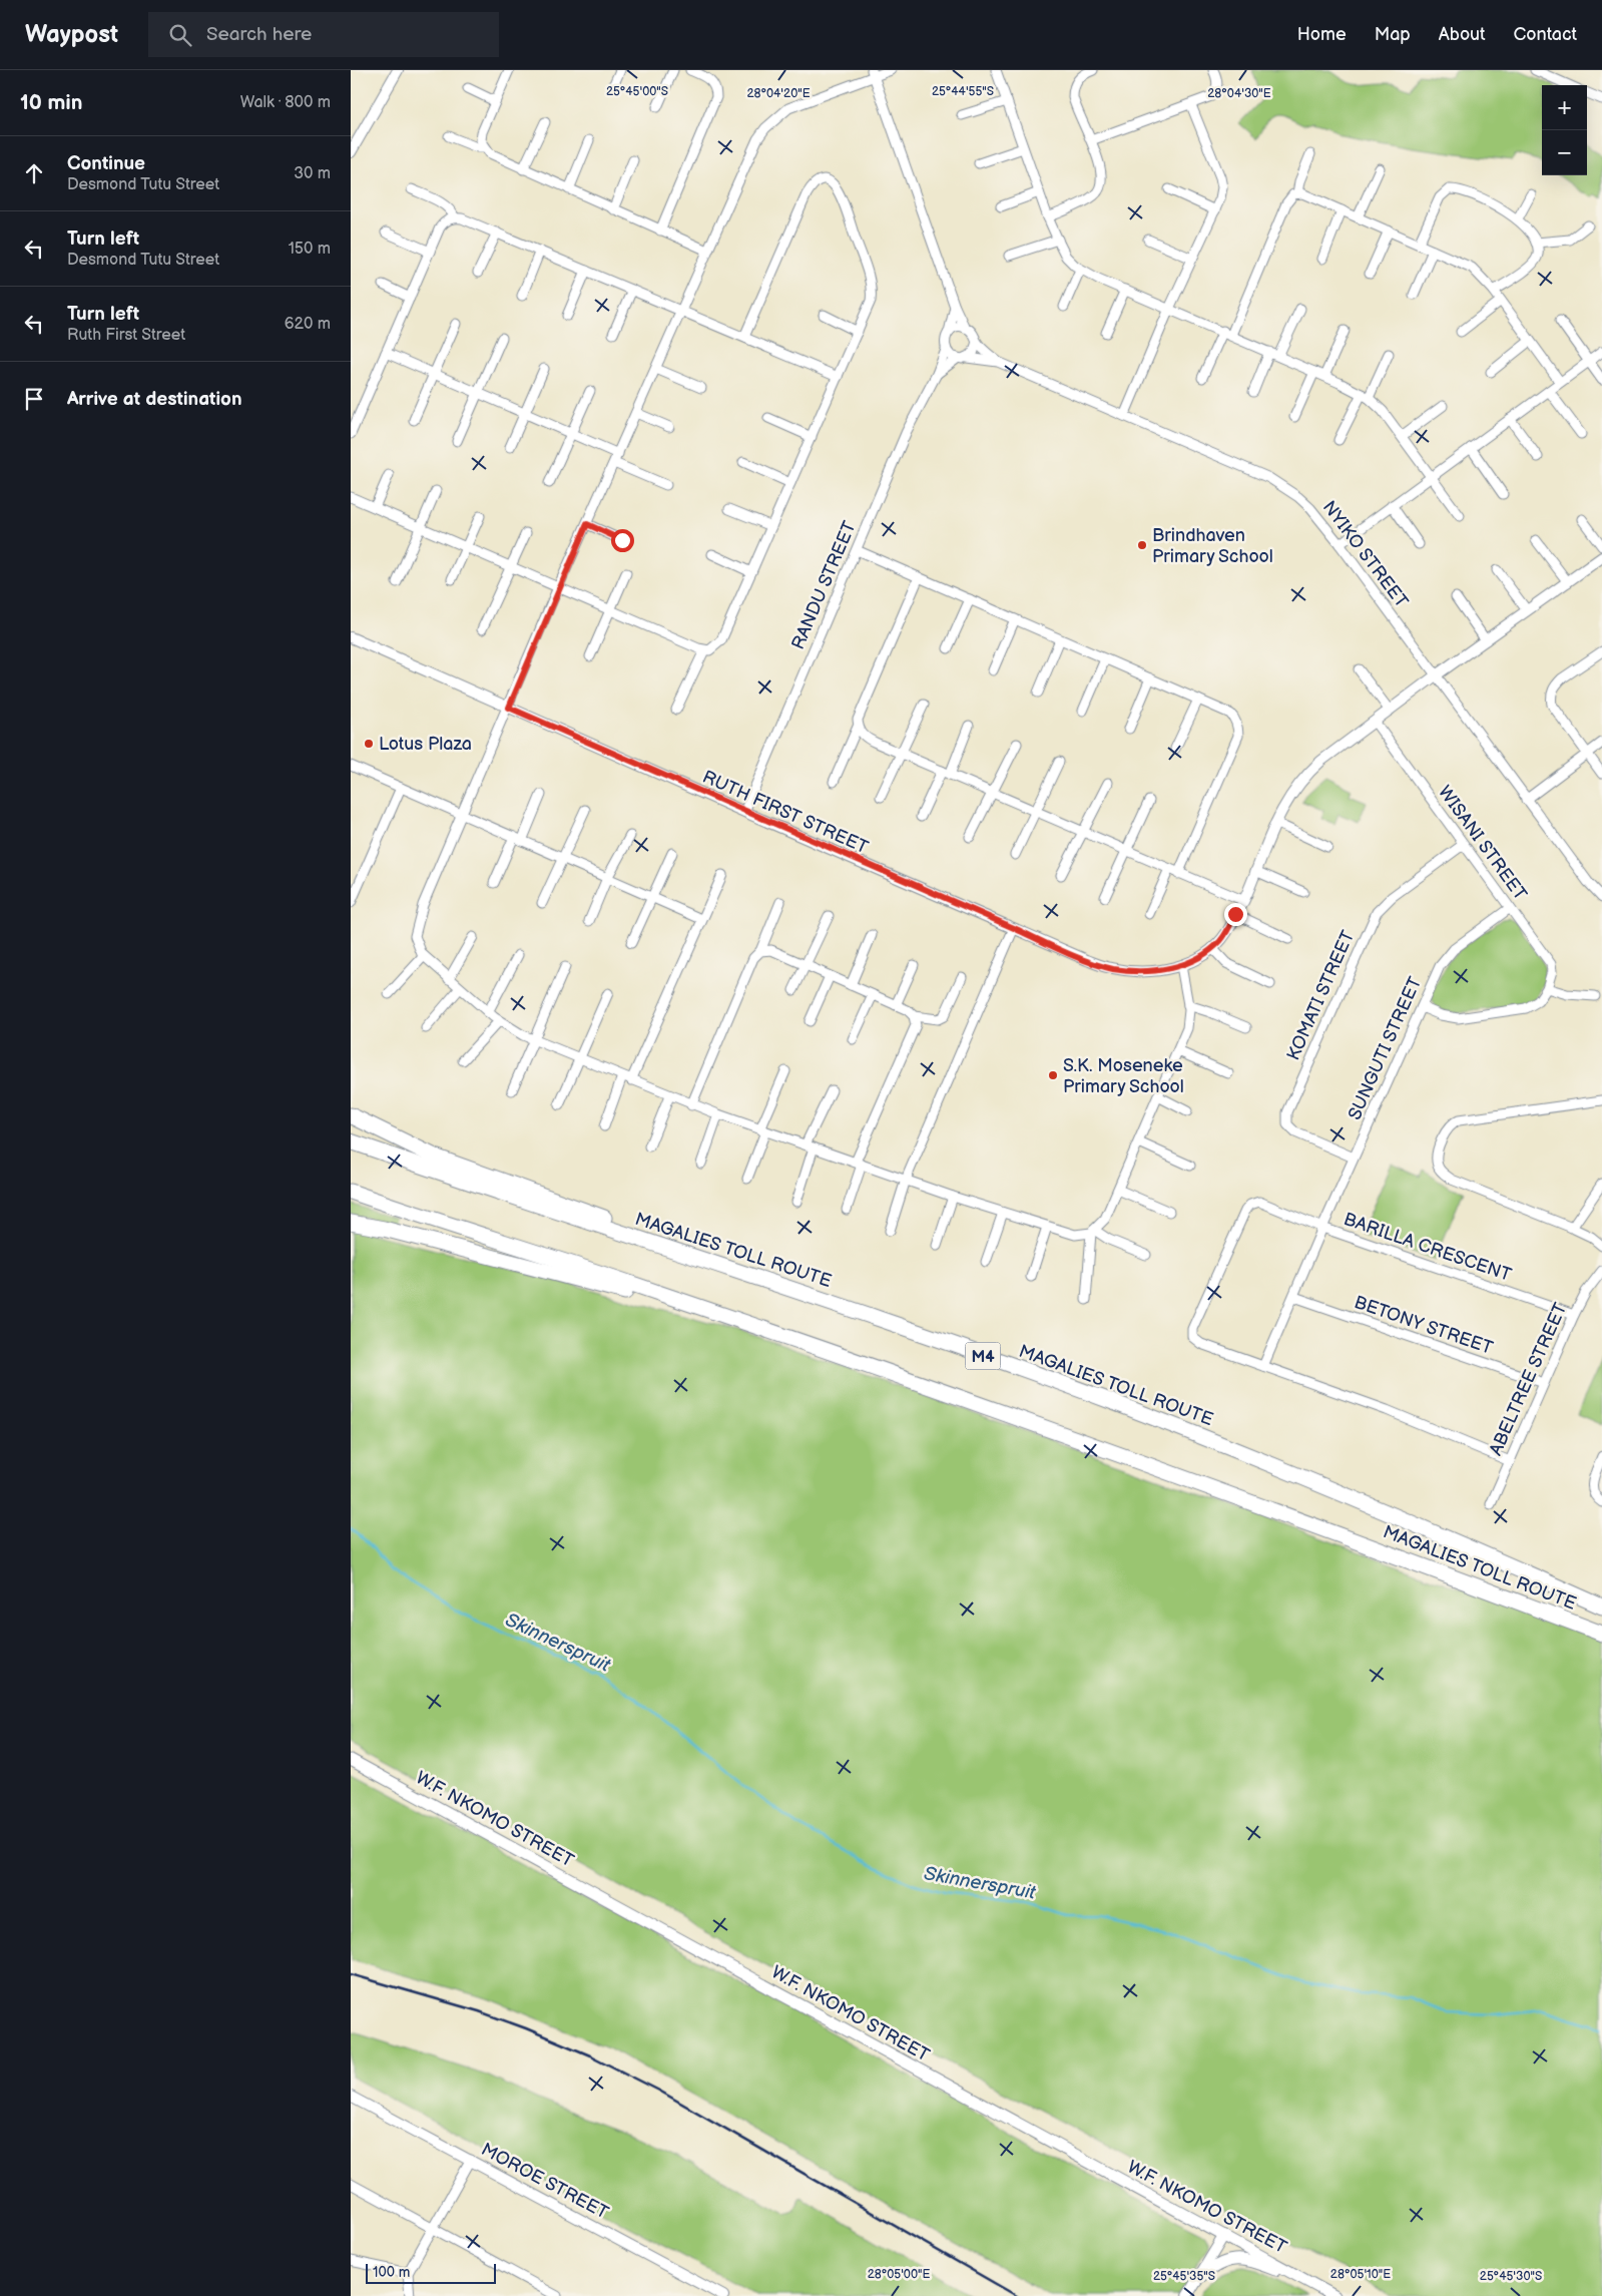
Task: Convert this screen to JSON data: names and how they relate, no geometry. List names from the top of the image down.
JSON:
{
  "streets": {
    "highway": ["MAGALIES TOLL ROUTE", "M4"],
    "main road": ["W.F. NKOMO STREET"],
    "street": [
      "NYIKO STREET",
      "RANDU STREET",
      "RUTH FIRST STREET",
      "WISANI STREET",
      "KOMATI STREET",
      "SUNGUTI STREET",
      "BARILLA CRESCENT",
      "BETONY STREET",
      "ABELTREE STREET",
      "MOROE STREET"
    ]
  },
  "crossings": [
    ["NYIKO STREET", "RANDU STREET"],
    ["NYIKO STREET", "RUTH FIRST STREET"],
    ["RANDU STREET", "RUTH FIRST STREET"],
    ["RUTH FIRST STREET", "WISANI STREET"],
    ["WISANI STREET", "KOMATI STREET"],
    ["WISANI STREET", "SUNGUTI STREET"],
    ["KOMATI STREET", "SUNGUTI STREET"],
    ["SUNGUTI STREET", "BARILLA CRESCENT"],
    ["BARILLA CRESCENT", "BETONY STREET"],
    ["BARILLA CRESCENT", "ABELTREE STREET"],
    ["BETONY STREET", "ABELTREE STREET"]
  ],
  "water": ["Skinnerspruit"],
  "places": ["Brindhaven Primary School", "Lotus Plaza", "S.K. Moseneke Primary School"],
  "scale_bar": "100 m",
  "page": {
    "header": "Waypost",
    "search": "Search here",
    "nav": [
      "Home",
      "Map",
      "About",
      "Contact"
    ],
    "heading": ["10 min", "Walk · 800 m"],
    "map_buttons": ["+", "−"],
    "list": [
      ["Continue", "Desmond Tutu Street", "30 m"],
      ["Turn left", "Desmond Tutu Street", "150 m"],
      ["Turn left", "Ruth First Street", "620 m"],
      "Arrive at destination"
    ],
    "scale": "100 m"
  },
  "coordinates": [
    "25°45'00\"S",
    "25°44'55\"S",
    "28°04'20\"E",
    "28°04'30\"E",
    "28°05'00\"E",
    "28°05'10\"E",
    "25°45'35\"S",
    "25°45'30\"S"
  ]
}
